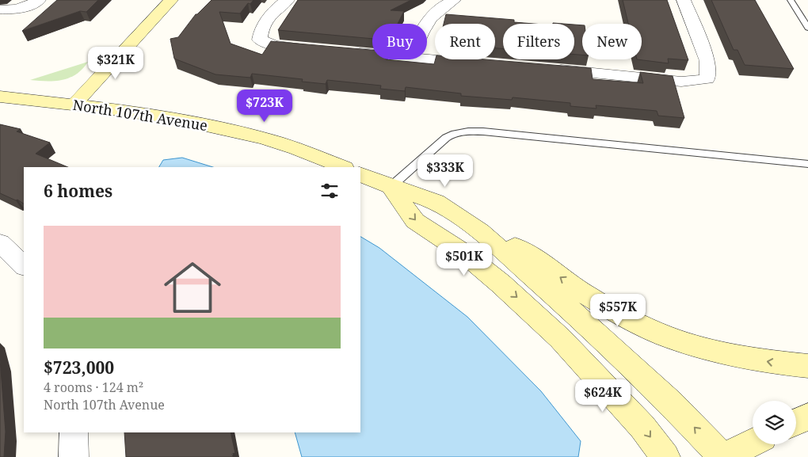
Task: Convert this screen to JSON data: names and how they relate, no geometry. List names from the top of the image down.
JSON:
{
  "streets": {
    "main road": ["North 107th Avenue"]
  },
  "page": {
    "chip": [
      "Buy",
      "Rent",
      "Filters",
      "New"
    ],
    "price": [
      "$321K",
      "$723K",
      "$333K",
      "$501K",
      "$557K",
      "$624K"
    ],
    "heading": "6 homes",
    "list": [
      {
        "name": "$723,000",
        "note": "4 rooms · 124 m² · North 107th Avenue"
      }
    ]
  }
}
